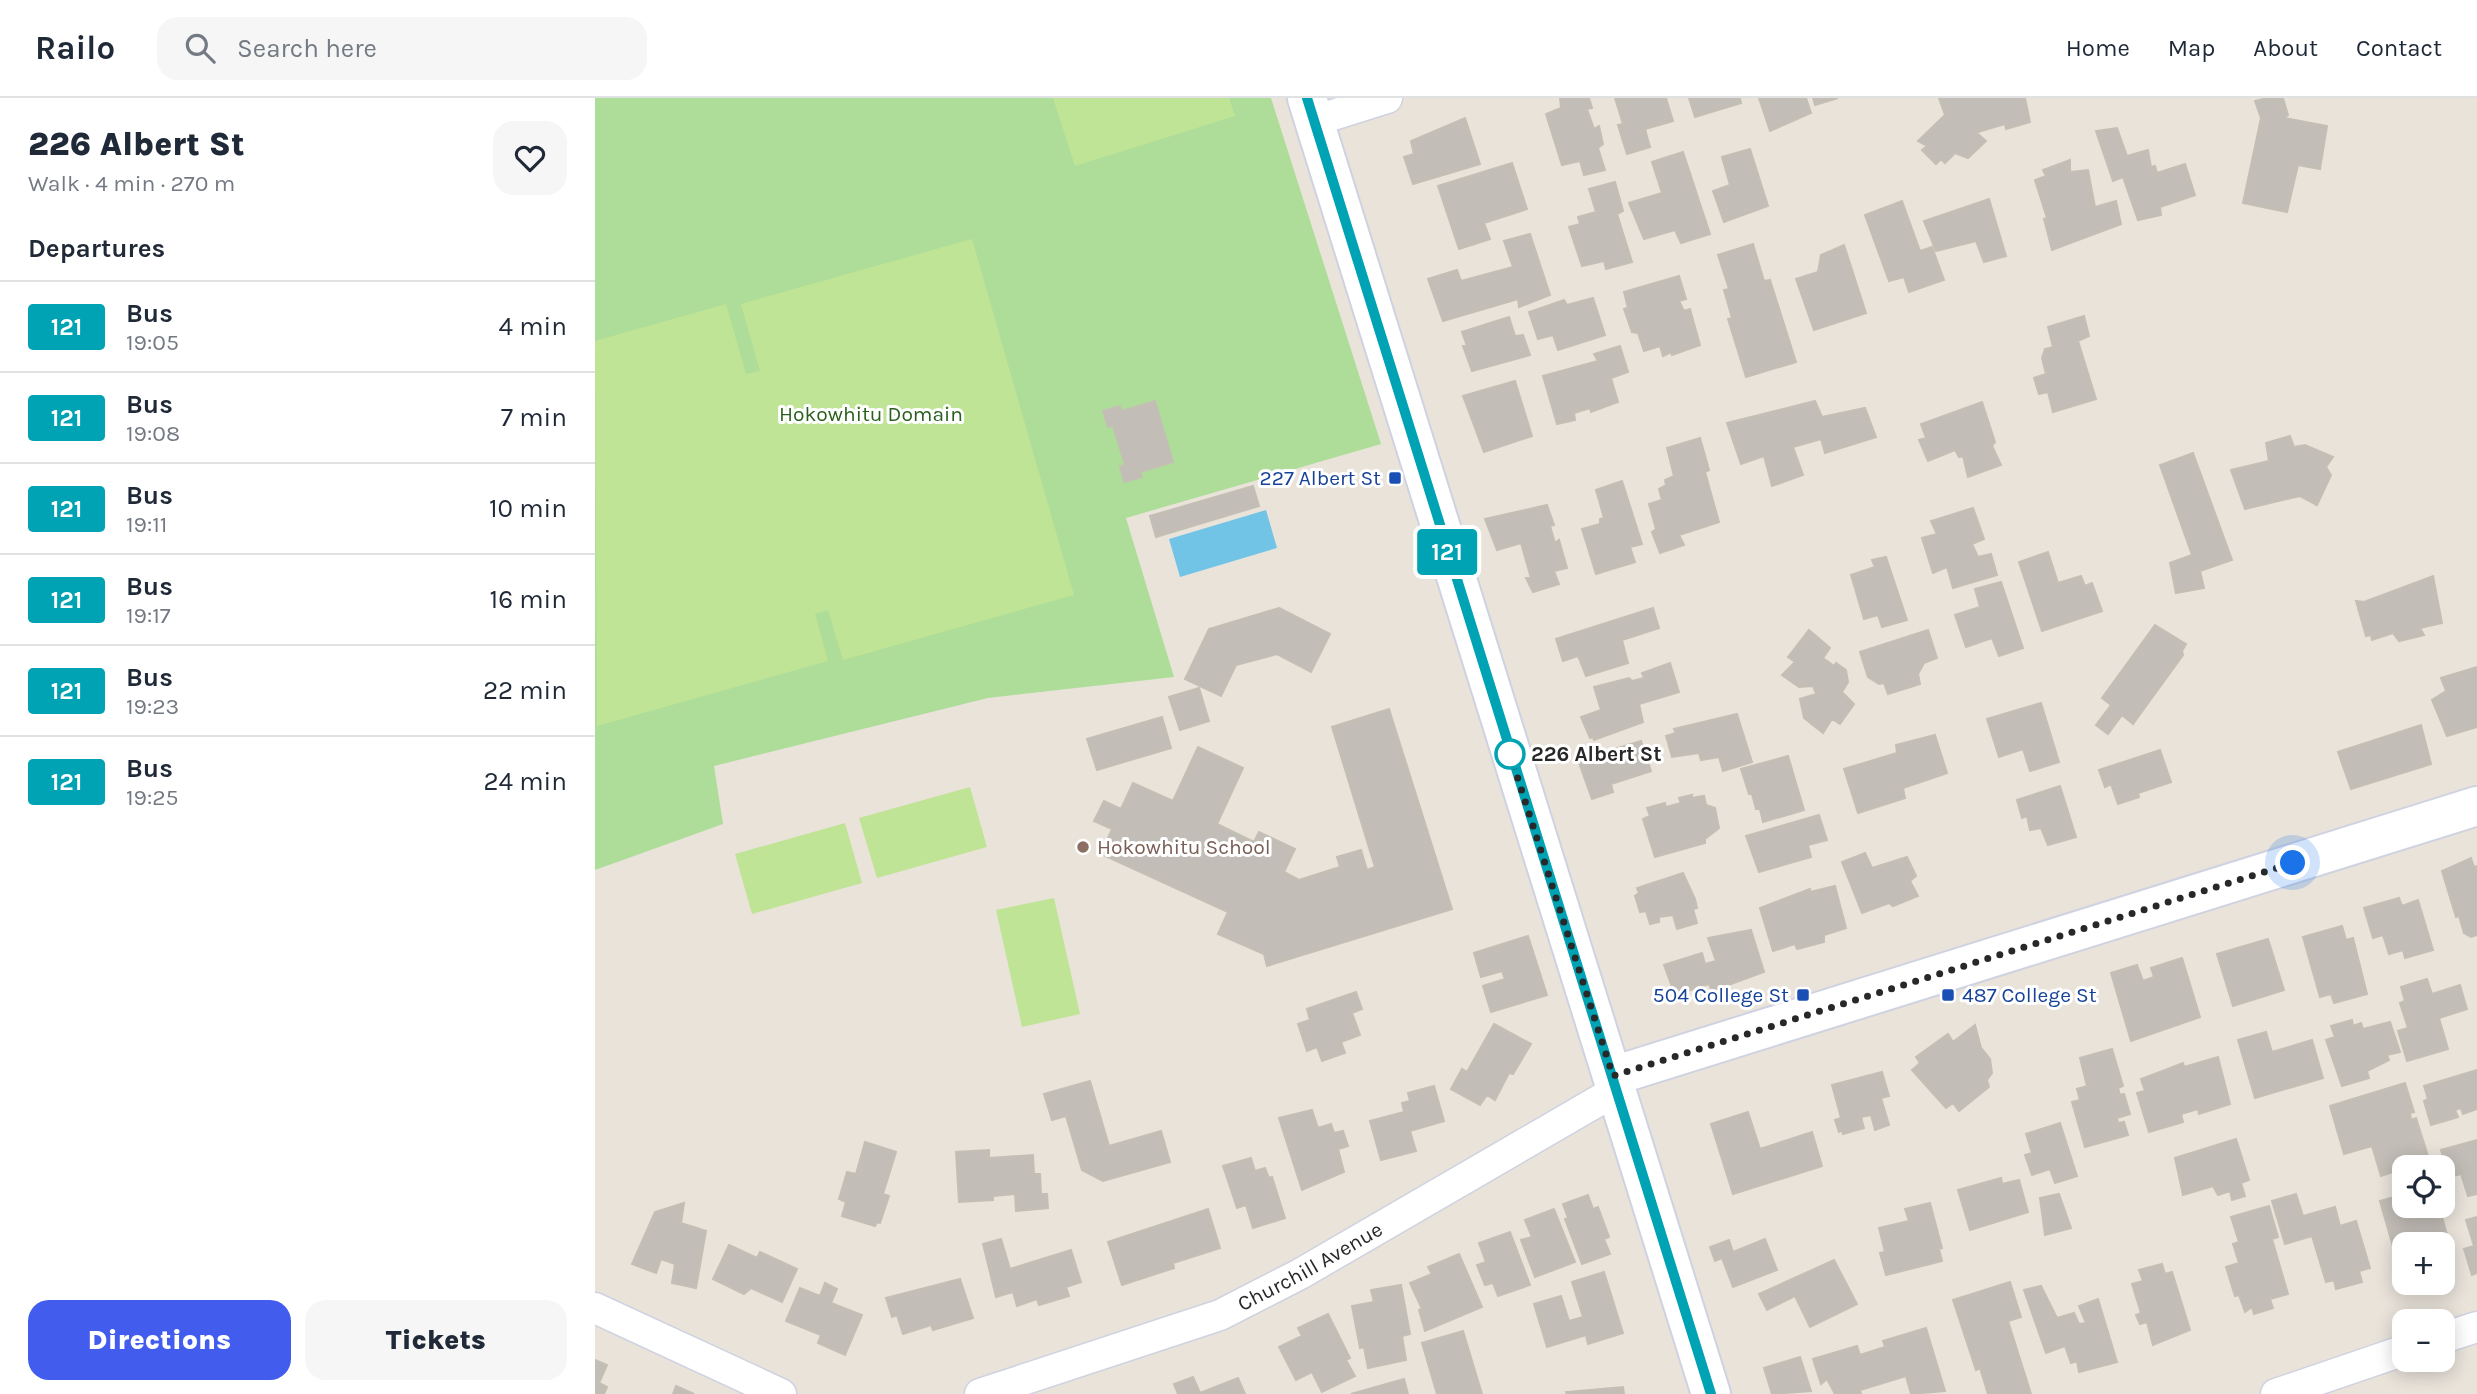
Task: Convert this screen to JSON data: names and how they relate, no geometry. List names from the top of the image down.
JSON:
{
  "streets": {
    "street": ["Churchill Avenue"]
  },
  "parks": ["Hokowhitu Domain"],
  "places": {
    "transit": ["227 Albert St", "504 College St", "487 College St"],
    "other": ["226 Albert St", "Hokowhitu School"]
  },
  "lines": ["bus line 121"],
  "page": {
    "header": "Railo",
    "search": "Search here",
    "nav": [
      "Home",
      "Map",
      "About",
      "Contact"
    ],
    "heading": [
      ["226 Albert St", "Walk · 4 min · 270 m"],
      "Departures"
    ],
    "on_map": "121",
    "list": [
      {
        "mark": "121",
        "name": "Bus",
        "note": "19:05",
        "value": "4 min"
      },
      {
        "mark": "121",
        "name": "Bus",
        "note": "19:08",
        "value": "7 min"
      },
      {
        "mark": "121",
        "name": "Bus",
        "note": "19:11",
        "value": "10 min"
      },
      {
        "mark": "121",
        "name": "Bus",
        "note": "19:17",
        "value": "16 min"
      },
      {
        "mark": "121",
        "name": "Bus",
        "note": "19:23",
        "value": "22 min"
      },
      {
        "mark": "121",
        "name": "Bus",
        "note": "19:25",
        "value": "24 min"
      }
    ],
    "map_buttons": ["+", "−"],
    "buttons": ["Directions", "Tickets"]
  }
}
